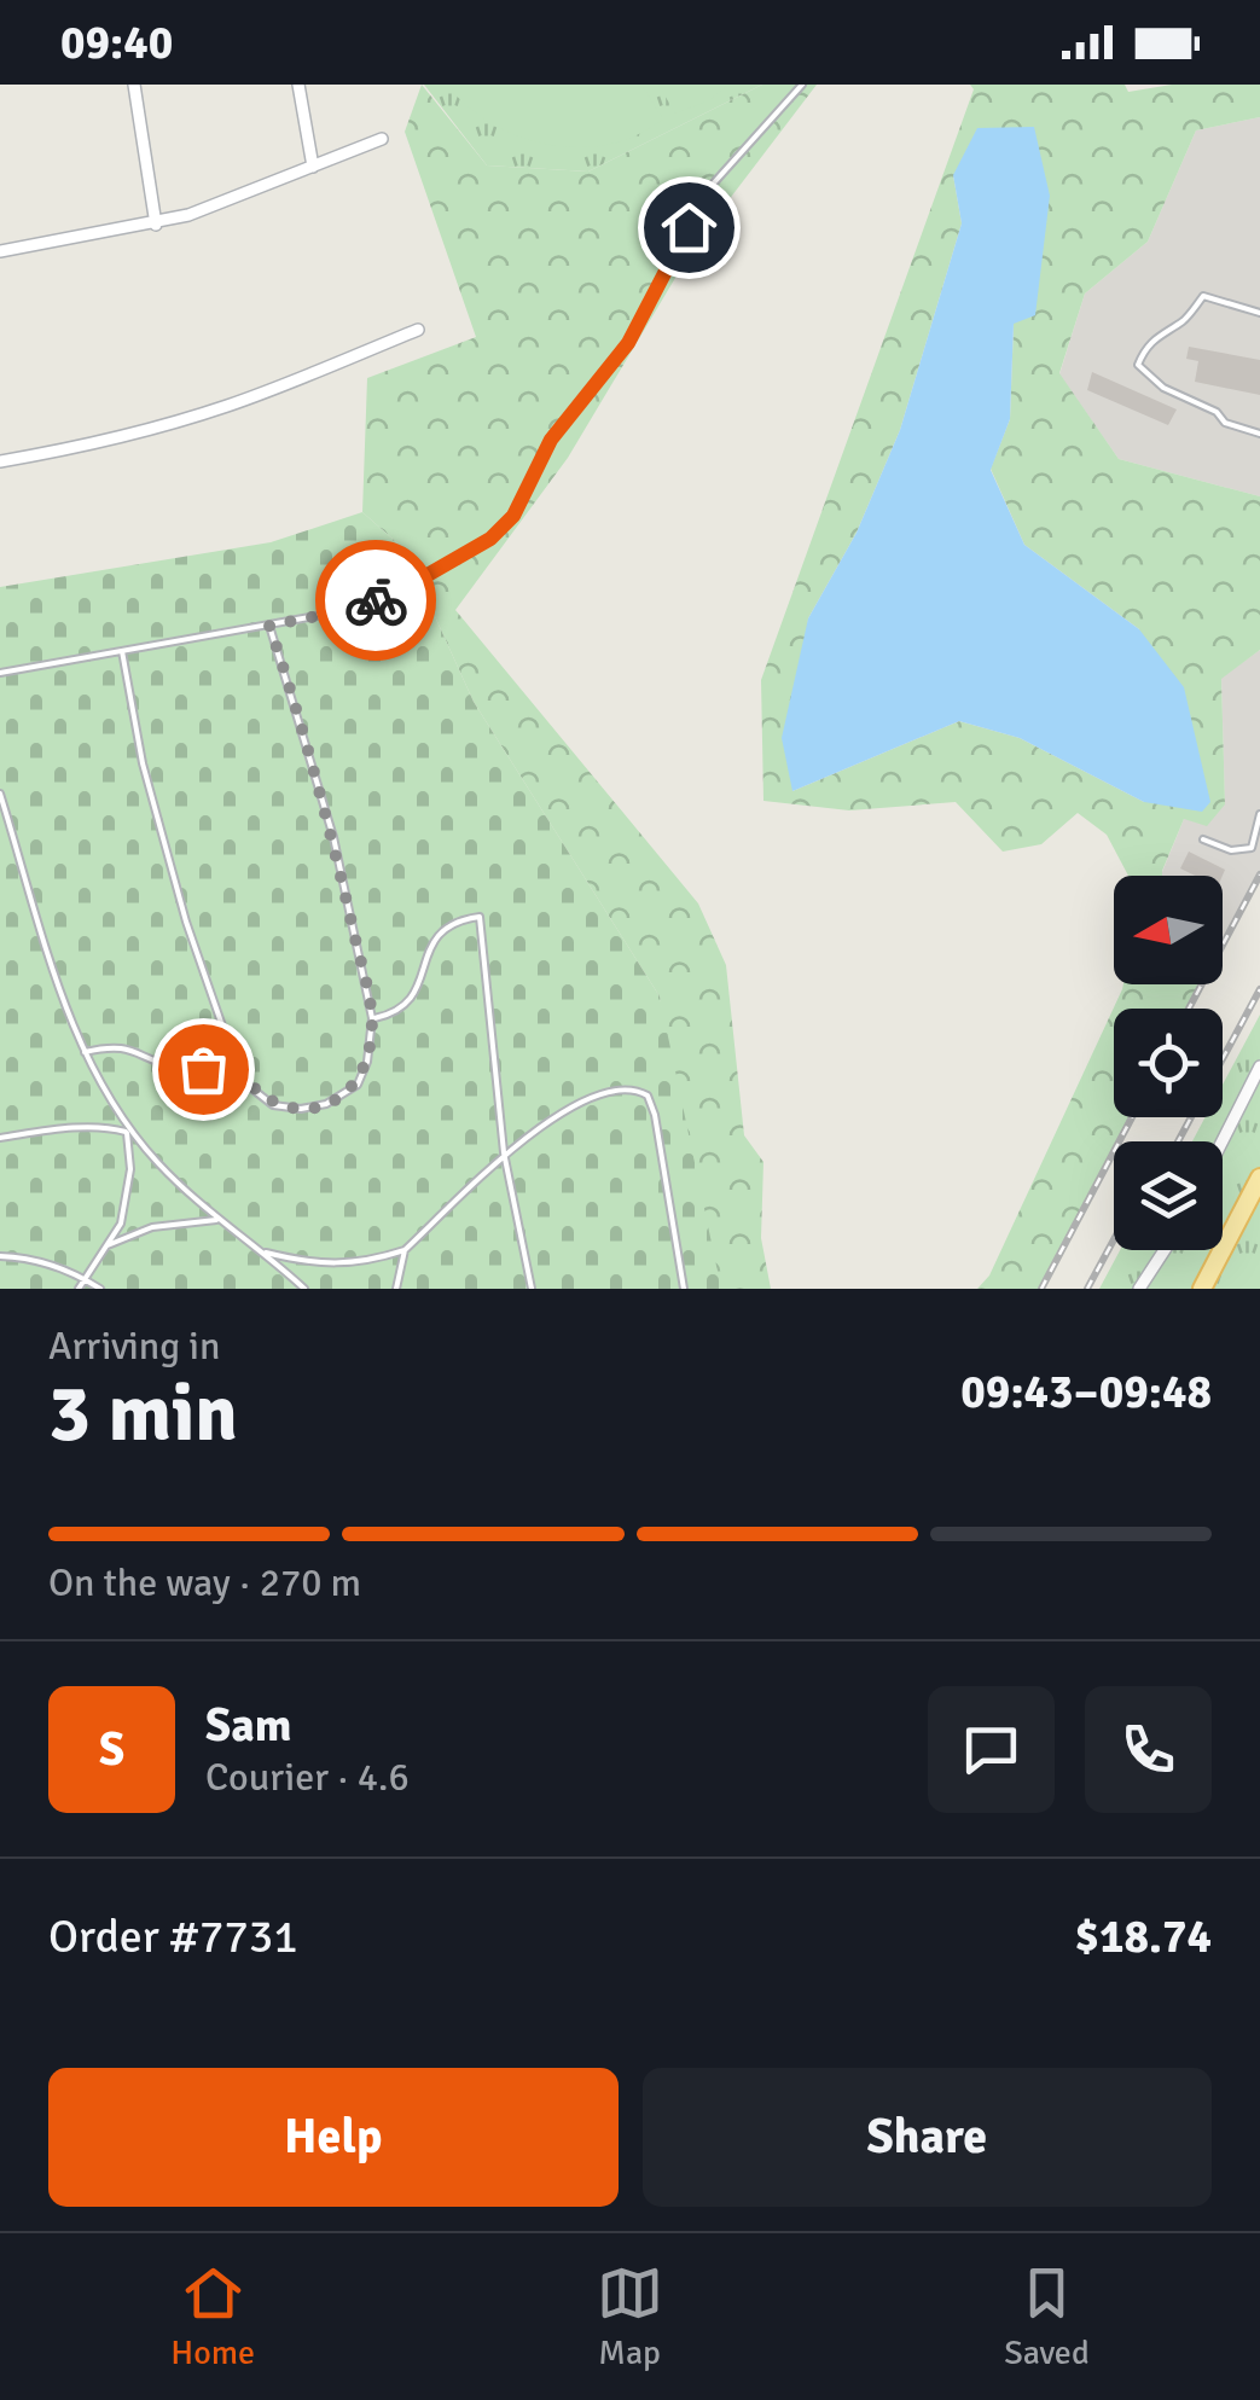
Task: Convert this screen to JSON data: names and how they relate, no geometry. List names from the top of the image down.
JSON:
{
  "north": "left",
  "page": {
    "status": "09:40",
    "heading": ["3 min", "Arriving in", "09:43–09:48"],
    "panel": [
      "Sam",
      "Courier · 4.6",
      "Order #7731",
      "$18.74"
    ],
    "bar": "On the way · 270 m",
    "round": "S",
    "buttons": ["Help", "Share"],
    "tabs": ["Home", "Map", "Saved"]
  }
}
